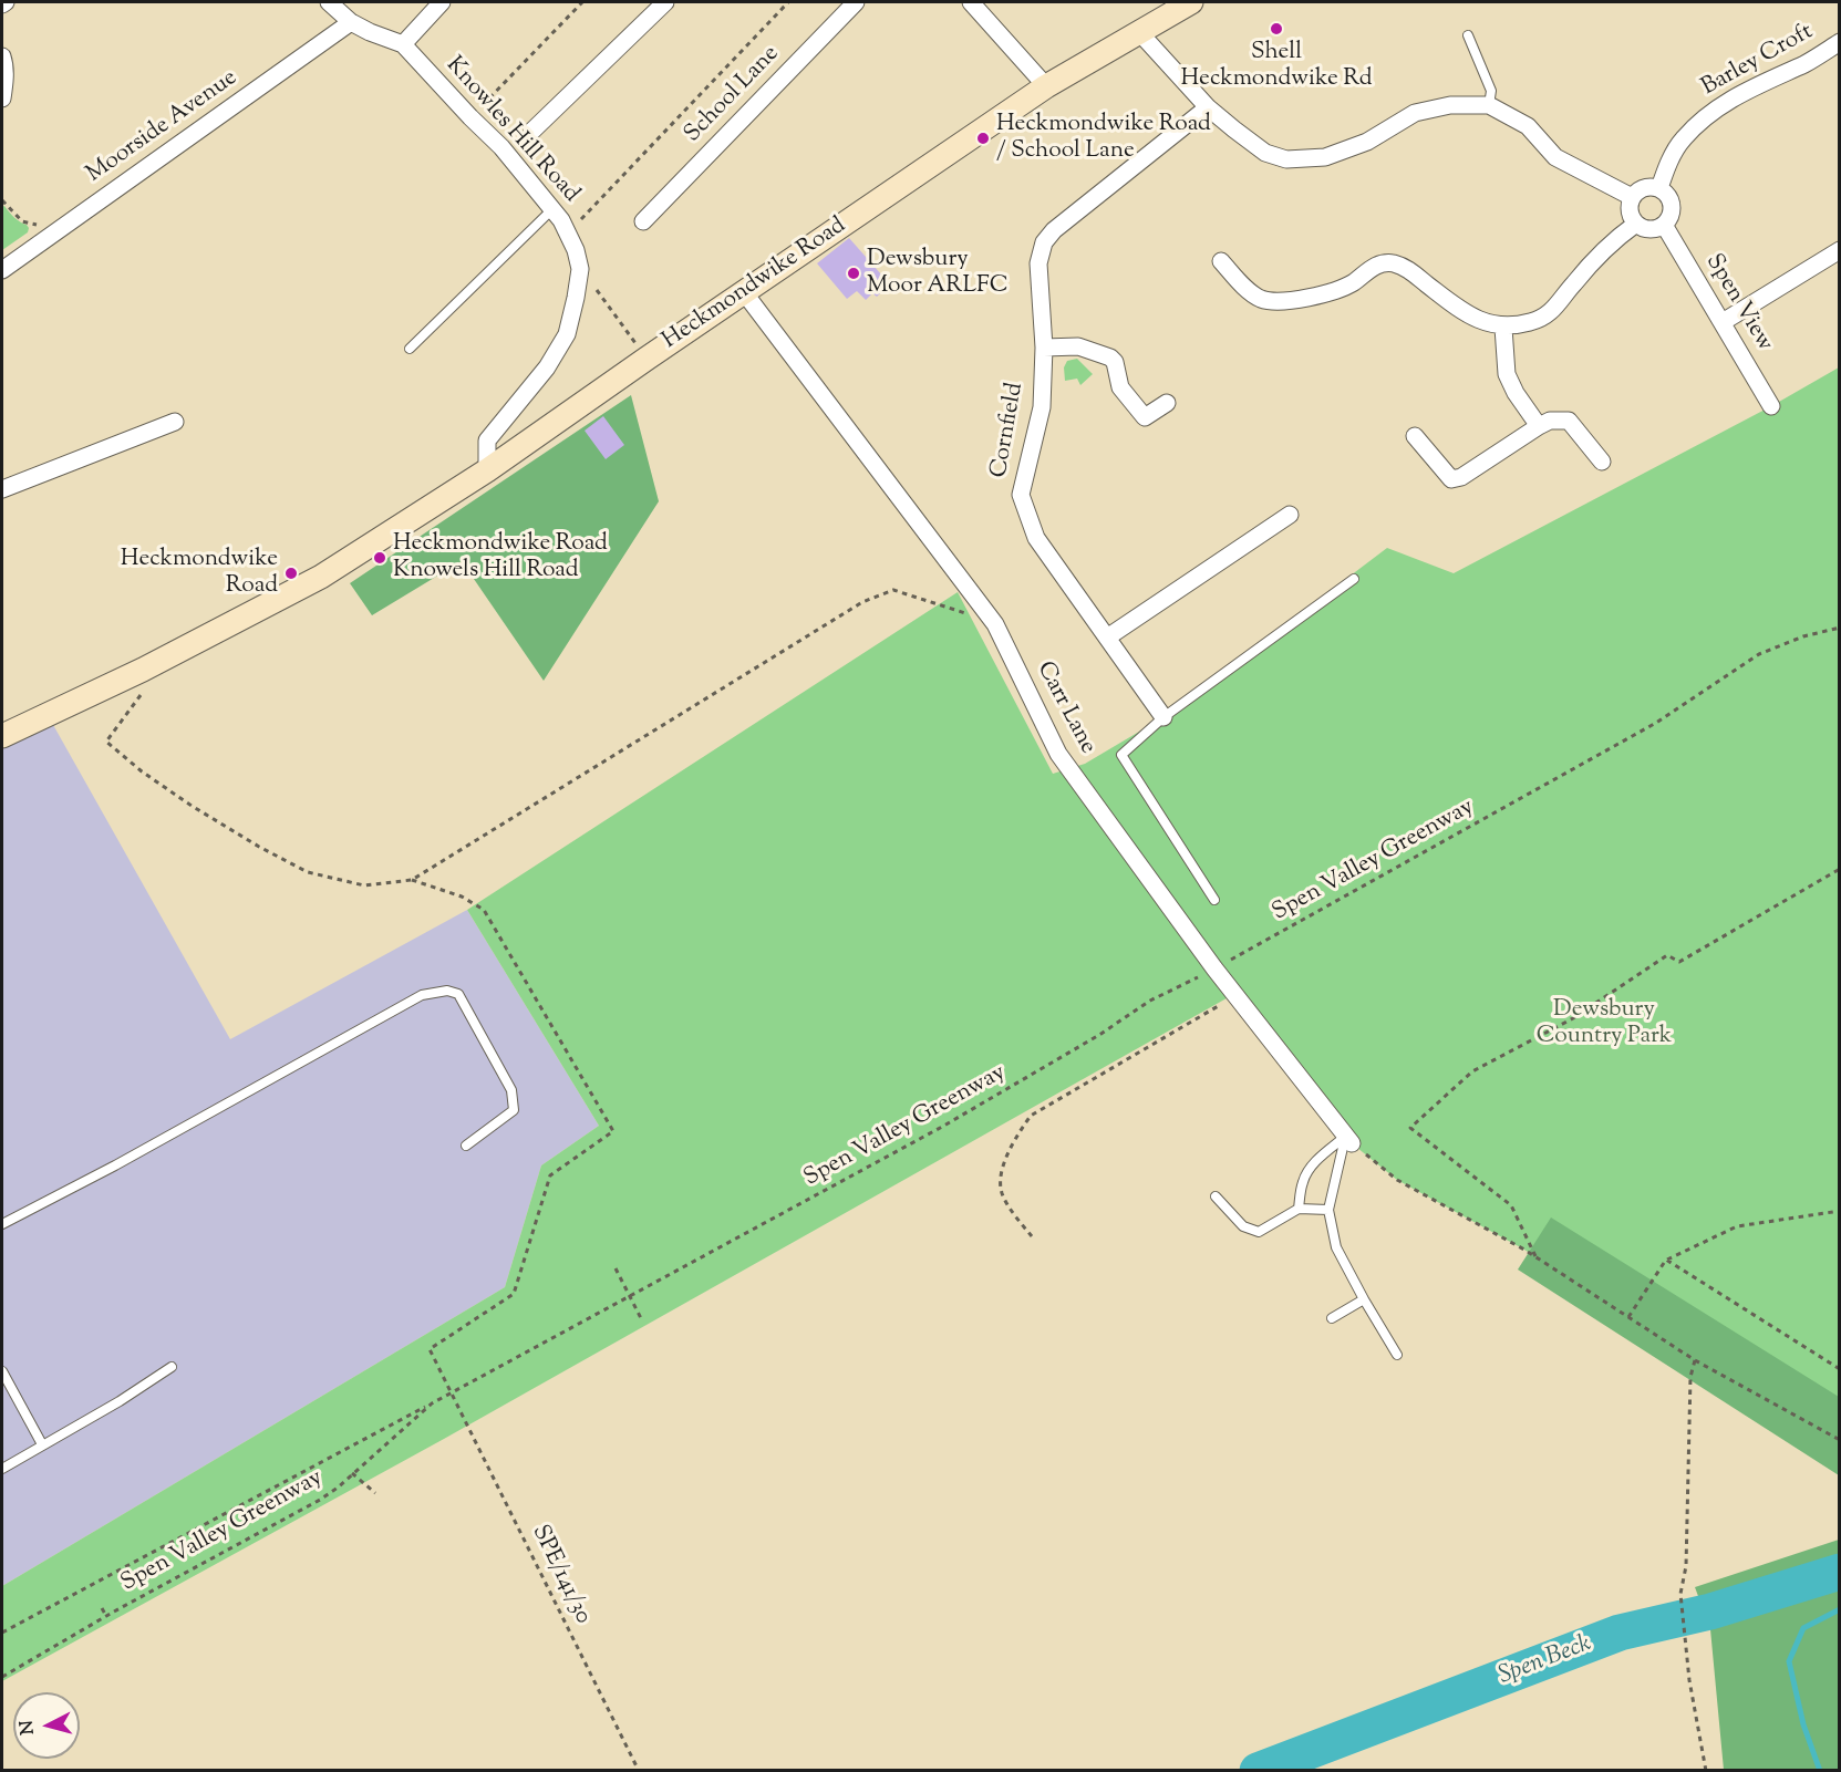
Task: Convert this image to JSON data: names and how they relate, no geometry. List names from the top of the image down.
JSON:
{
  "streets": {
    "main road": ["Heckmondwike Road"],
    "street": [
      "Barley Croft",
      "School Lane",
      "Moorside Avenue",
      "Knowles Hill Road",
      "Spen View",
      "Cornfield",
      "Carr Lane"
    ],
    "path": ["Spen Valley Greenway", "SPE/141/30"]
  },
  "crossings": [
    ["Barley Croft", "Spen View"],
    ["Moorside Avenue", "Knowles Hill Road"],
    ["Knowles Hill Road", "Heckmondwike Road"],
    ["Heckmondwike Road", "Carr Lane"],
    ["Carr Lane", "Spen Valley Greenway"],
    ["Spen Valley Greenway", "SPE/141/30"]
  ],
  "water": ["Spen Beck"],
  "parks": ["Dewsbury Country Park"],
  "places": [
    "Shell Heckmondwike Rd",
    "Heckmondwike Road / School Lane",
    "Dewsbury Moor ARLFC",
    "Heckmondwike Road Knowels Hill Road",
    "Heckmondwike Road"
  ],
  "north": "left"
}
